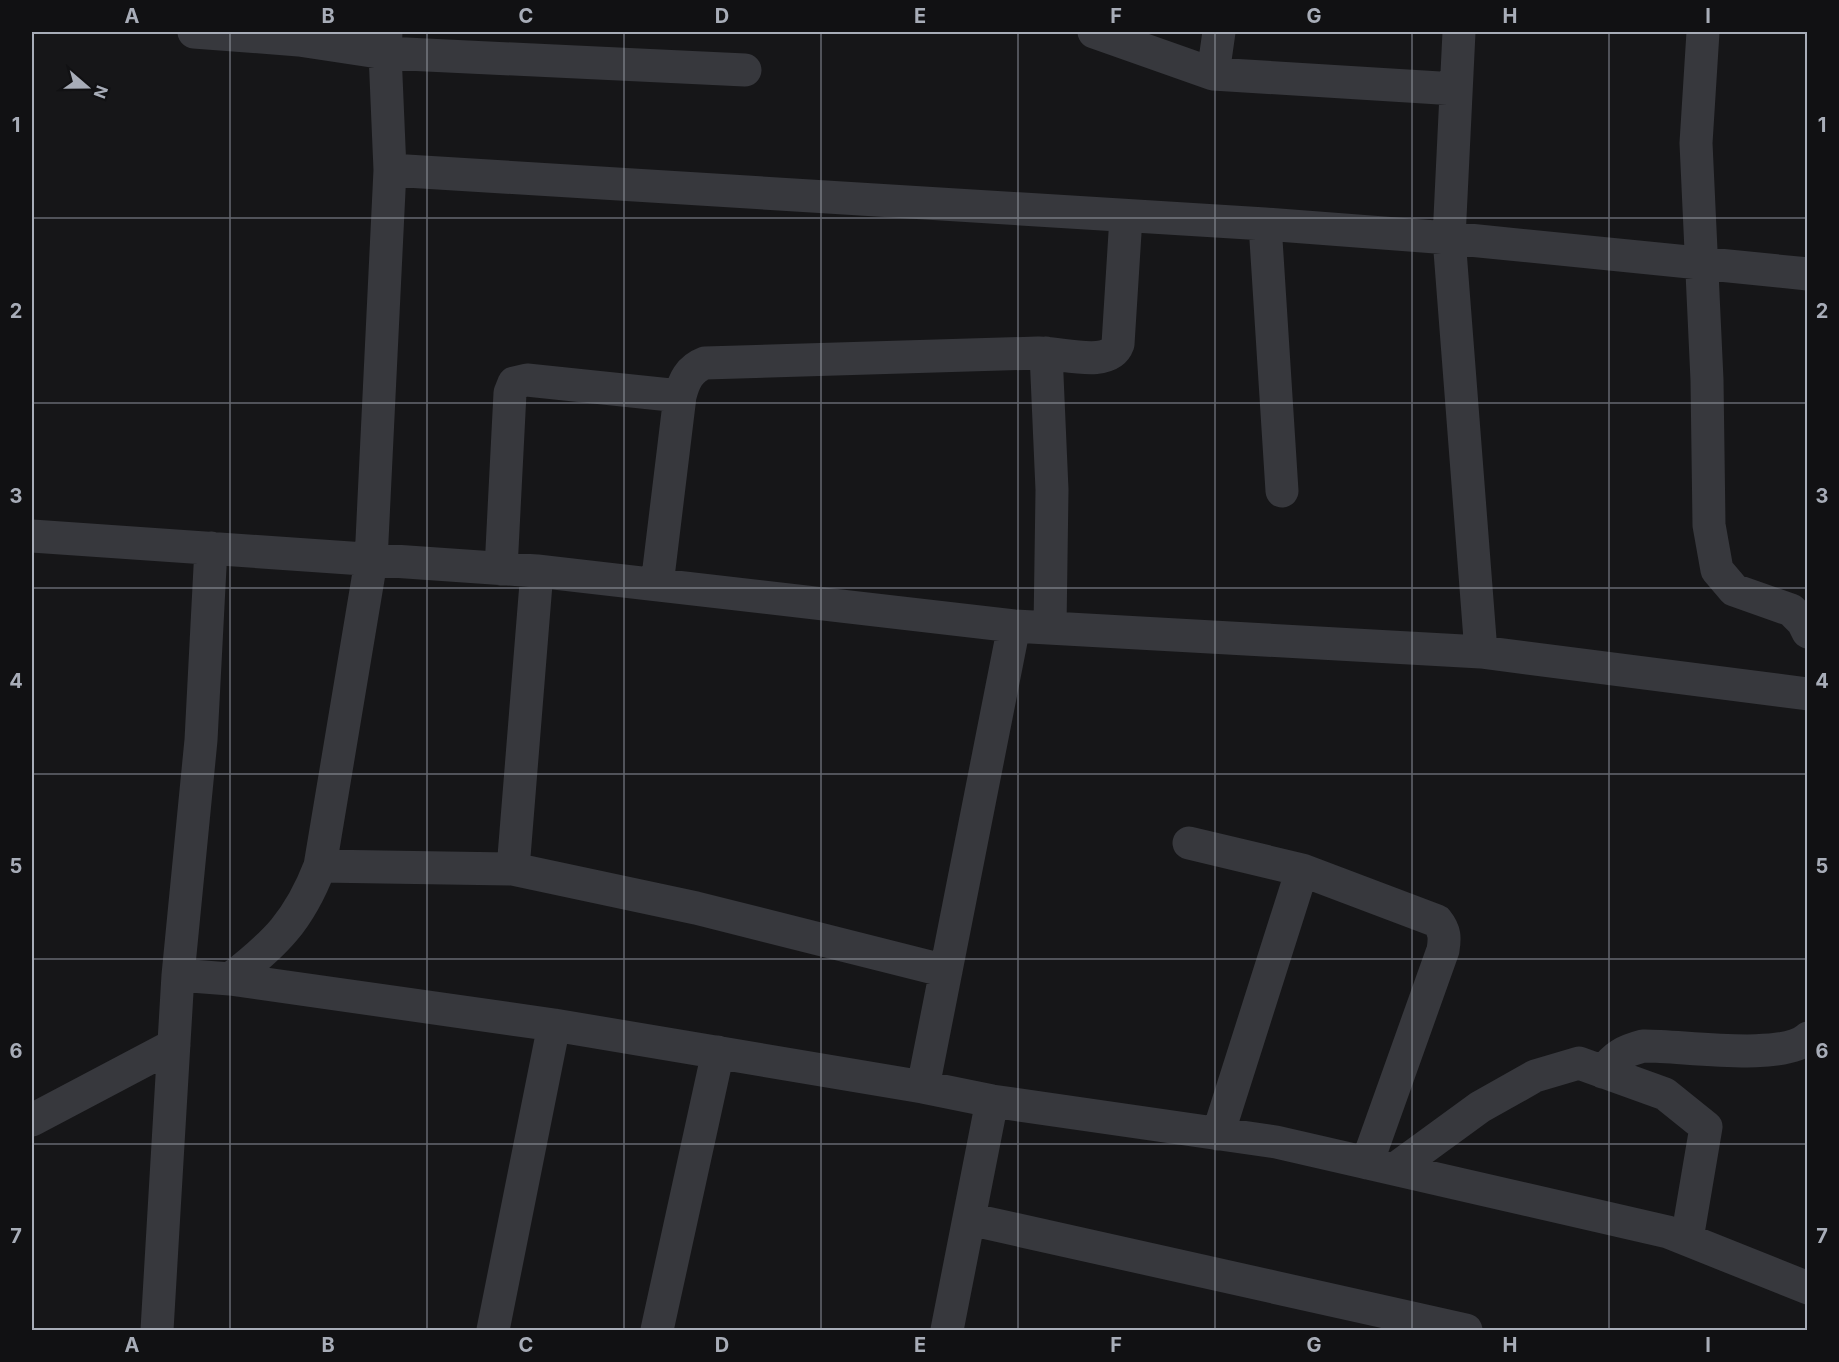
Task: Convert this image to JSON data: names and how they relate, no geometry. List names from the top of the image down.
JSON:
{
  "north": "right",
  "grid": {
    "columns": [
      "A",
      "B",
      "C",
      "D",
      "E",
      "F",
      "G",
      "H",
      "I"
    ],
    "rows": [
      "1",
      "2",
      "3",
      "4",
      "5",
      "6",
      "7"
    ]
  }
}
